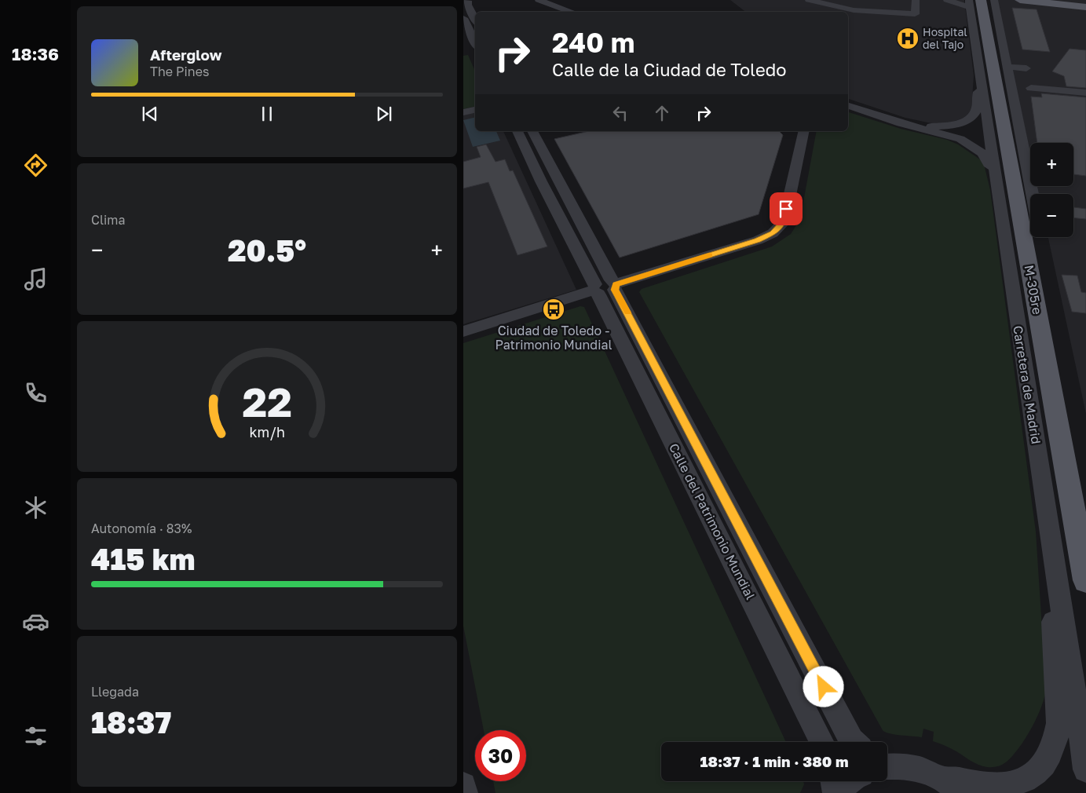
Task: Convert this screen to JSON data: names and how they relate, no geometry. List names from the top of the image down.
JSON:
{
  "streets": {
    "main road": ["M-305re"],
    "street": ["Carretera de Madrid", "Calle del Patrimonio Mundial"]
  },
  "crossings": [
    ["M-305re", "Carretera de Madrid"]
  ],
  "places": {
    "hospital": ["Hospital del Tajo"],
    "bus stop": ["Ciudad de Toledo - Patrimonio Mundial"]
  },
  "page": {
    "tabs": "18:36",
    "turn": ["240 m", "Calle de la Ciudad de Toledo"],
    "song": ["Afterglow", "The Pines"],
    "map_buttons": ["+", "−"],
    "tile": [
      "Clima",
      ["Autonomía · 83%", "415 km"],
      ["Llegada", "18:37"]
    ],
    "heat": ["−", "20.5°", "+"],
    "limit": "30",
    "trip": "18:37 · 1 min · 380 m",
    "gauge": ["22", "km/h"]
  }
}
